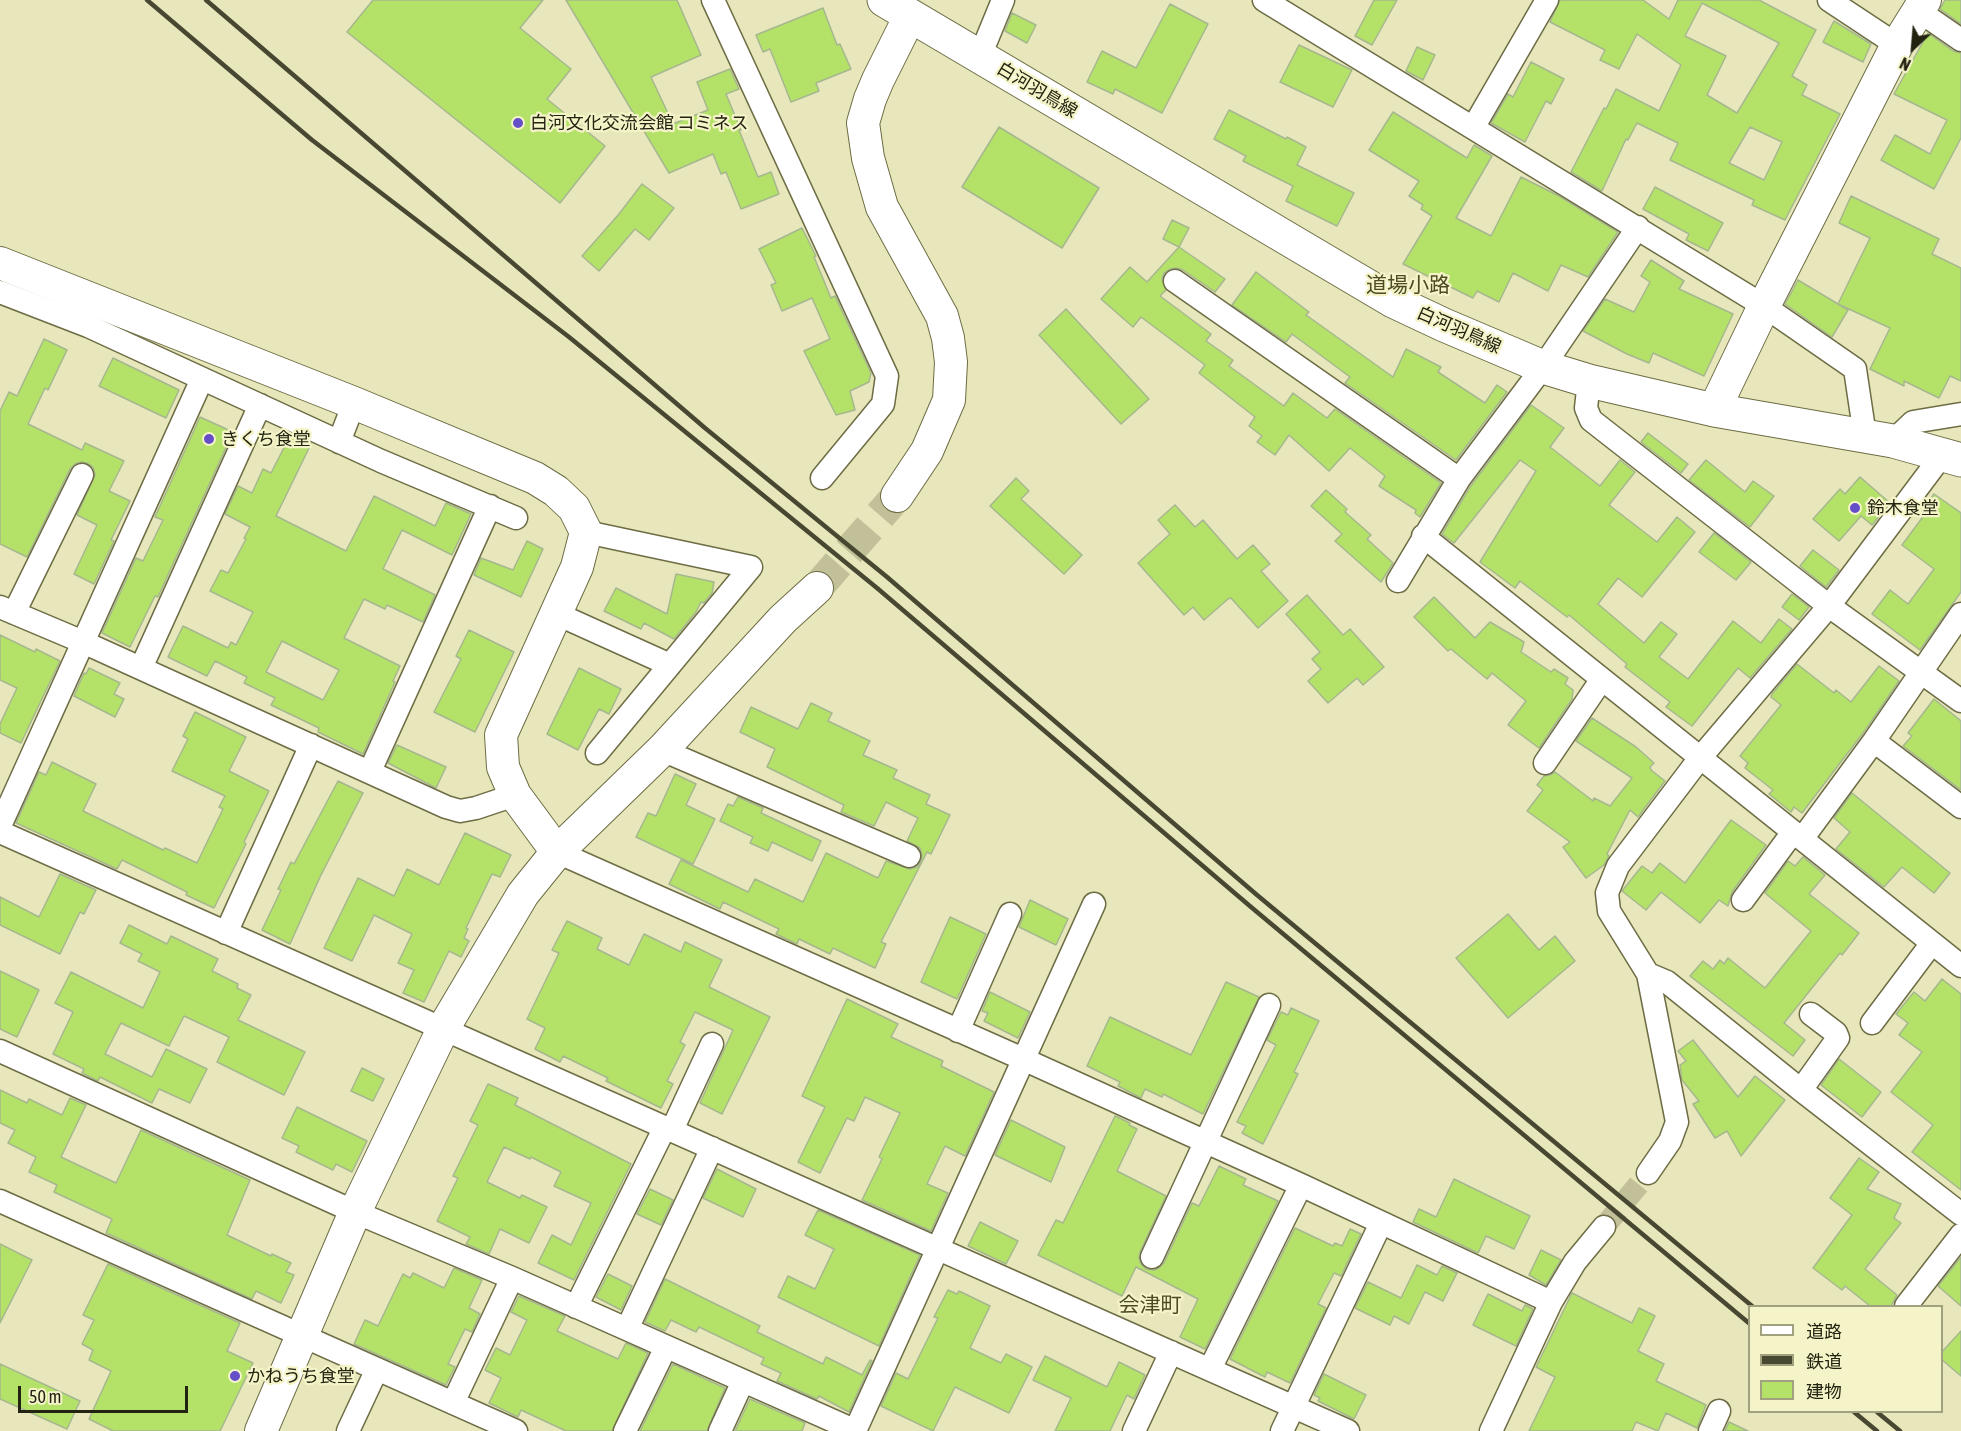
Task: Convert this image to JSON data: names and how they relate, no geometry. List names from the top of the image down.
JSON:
{
  "streets": {
    "main road": ["白河羽鳥線"]
  },
  "districts": ["道場小路", "会津町"],
  "places": [
    "白河文化交流会館 コミネス",
    "きくち食堂",
    "鈴木食堂",
    "かねうち食堂"
  ],
  "legend": ["道路", "鉄道", "建物"],
  "scale_bar": "50 m",
  "north": "bottom left"
}
